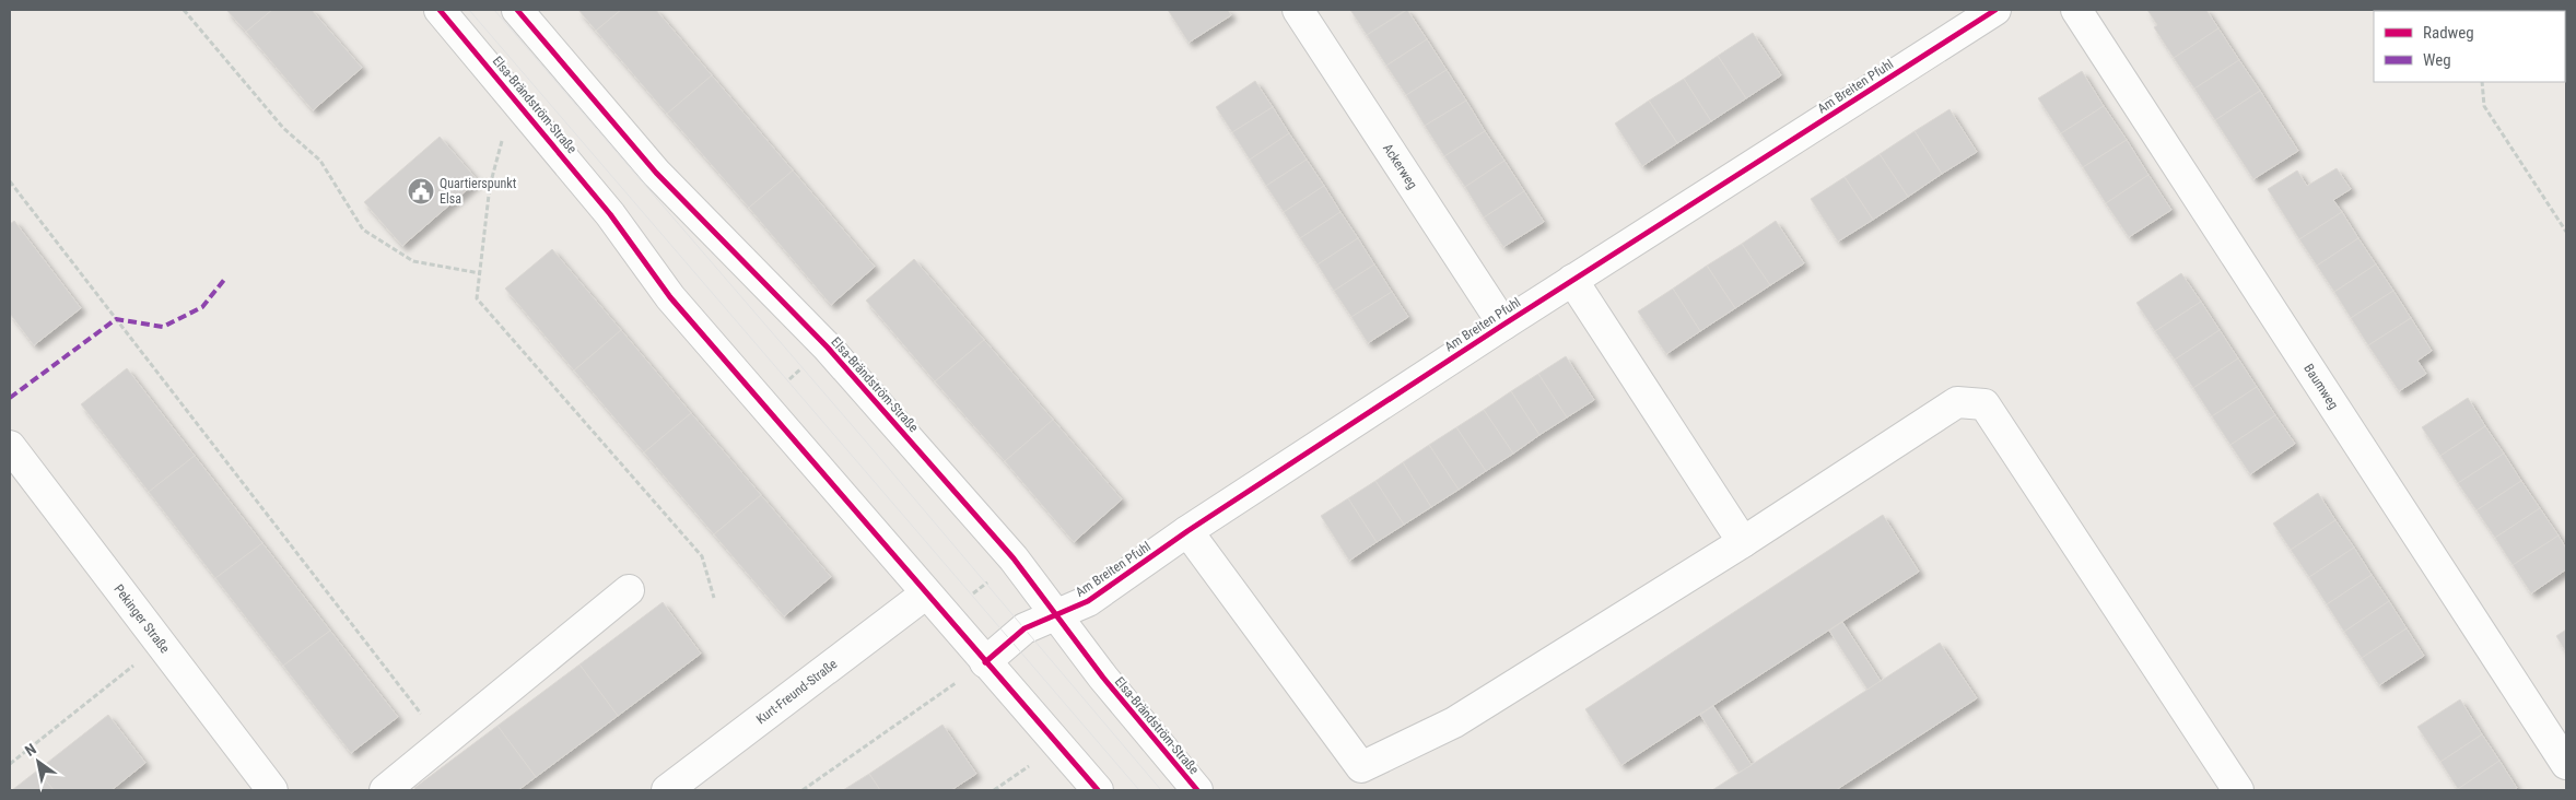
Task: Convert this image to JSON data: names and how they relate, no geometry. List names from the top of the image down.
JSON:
{
  "streets": {
    "street": [
      "Am Breiten Pfuhl",
      "Elsa-Brändström-Straße",
      "Ackerweg",
      "Baumweg",
      "Pekinger Straße",
      "Kurt-Freund-Straße"
    ]
  },
  "crossings": [
    ["Am Breiten Pfuhl", "Elsa-Brändström-Straße"],
    ["Am Breiten Pfuhl", "Ackerweg"],
    ["Elsa-Brändström-Straße", "Kurt-Freund-Straße"]
  ],
  "places": {
    "public building": ["Quartierspunkt Elsa"]
  },
  "legend": ["Radweg", "Weg"],
  "north": "top left"
}
